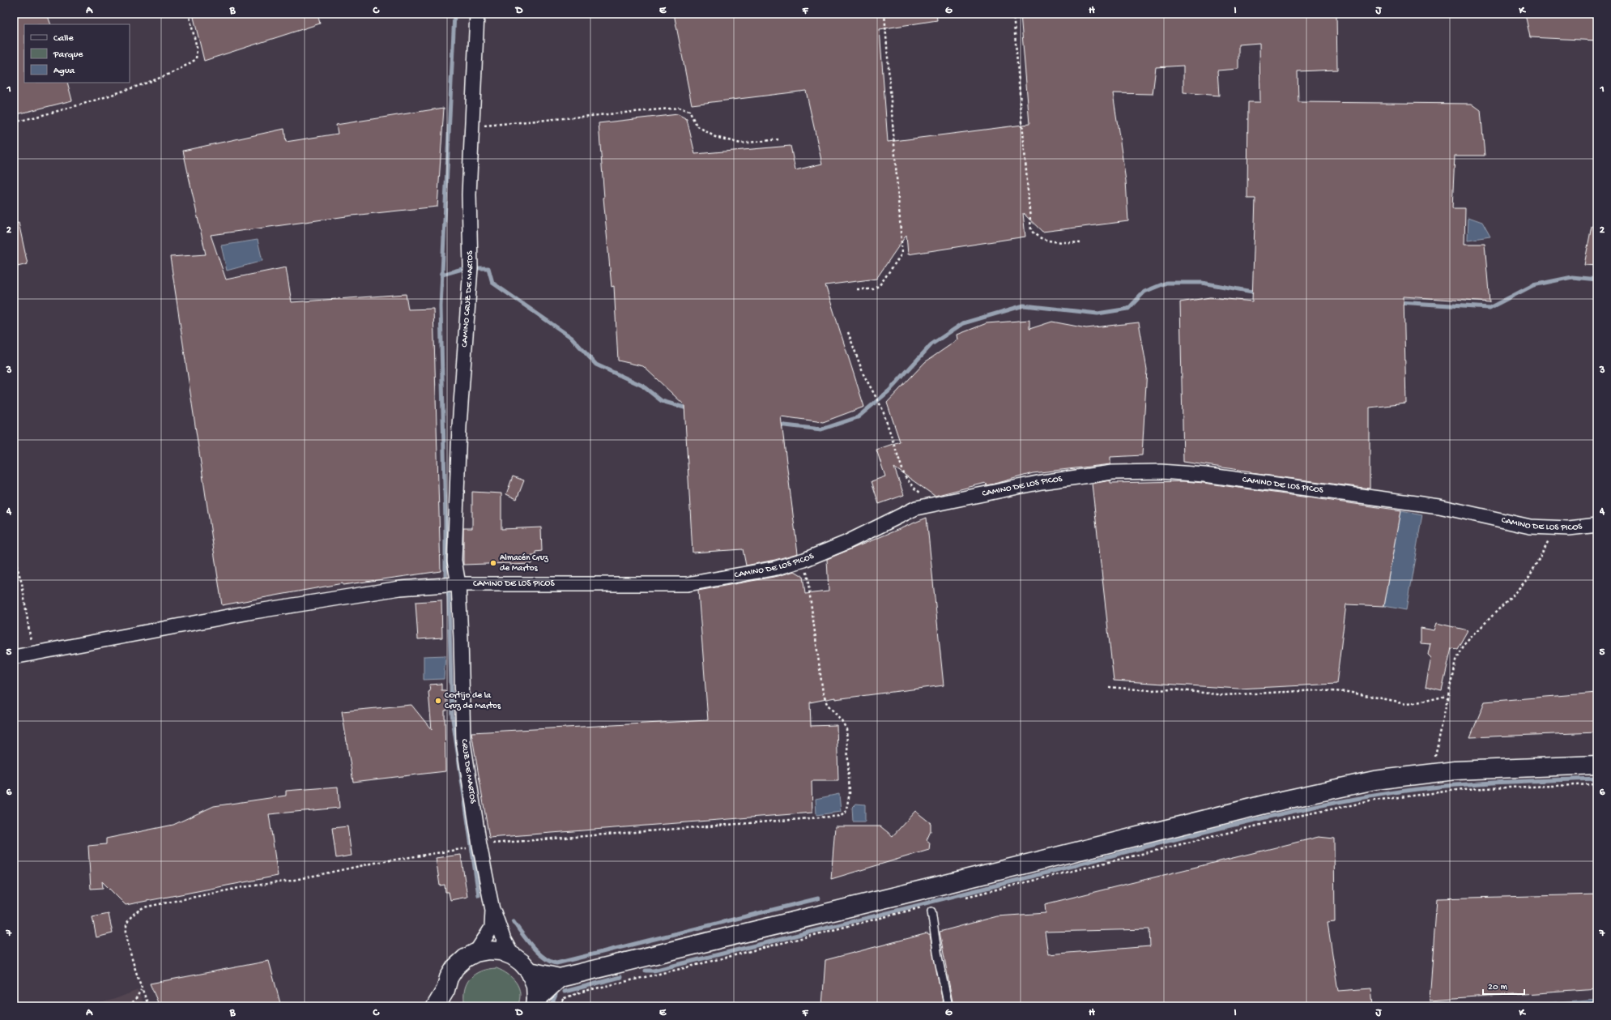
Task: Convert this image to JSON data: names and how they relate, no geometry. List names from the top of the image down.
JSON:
{
  "streets": {
    "street": ["CAMINO CRUZ DE MARTOS", "CAMINO DE LOS PICOS", "CRUZ DE MARTOS"]
  },
  "crossings": [
    ["CAMINO CRUZ DE MARTOS", "CAMINO DE LOS PICOS"],
    ["CAMINO CRUZ DE MARTOS", "CRUZ DE MARTOS"],
    ["CAMINO DE LOS PICOS", "CRUZ DE MARTOS"]
  ],
  "places": ["Almacén Cruz de Martos", "Cortijo de la Cruz de Martos"],
  "legend": ["Calle", "Parque", "Agua"],
  "scale_bar": "20 m",
  "grid": {
    "columns": [
      "A",
      "B",
      "C",
      "D",
      "E",
      "F",
      "G",
      "H",
      "I",
      "J",
      "K"
    ],
    "rows": [
      "1",
      "2",
      "3",
      "4",
      "5",
      "6",
      "7"
    ]
  }
}
